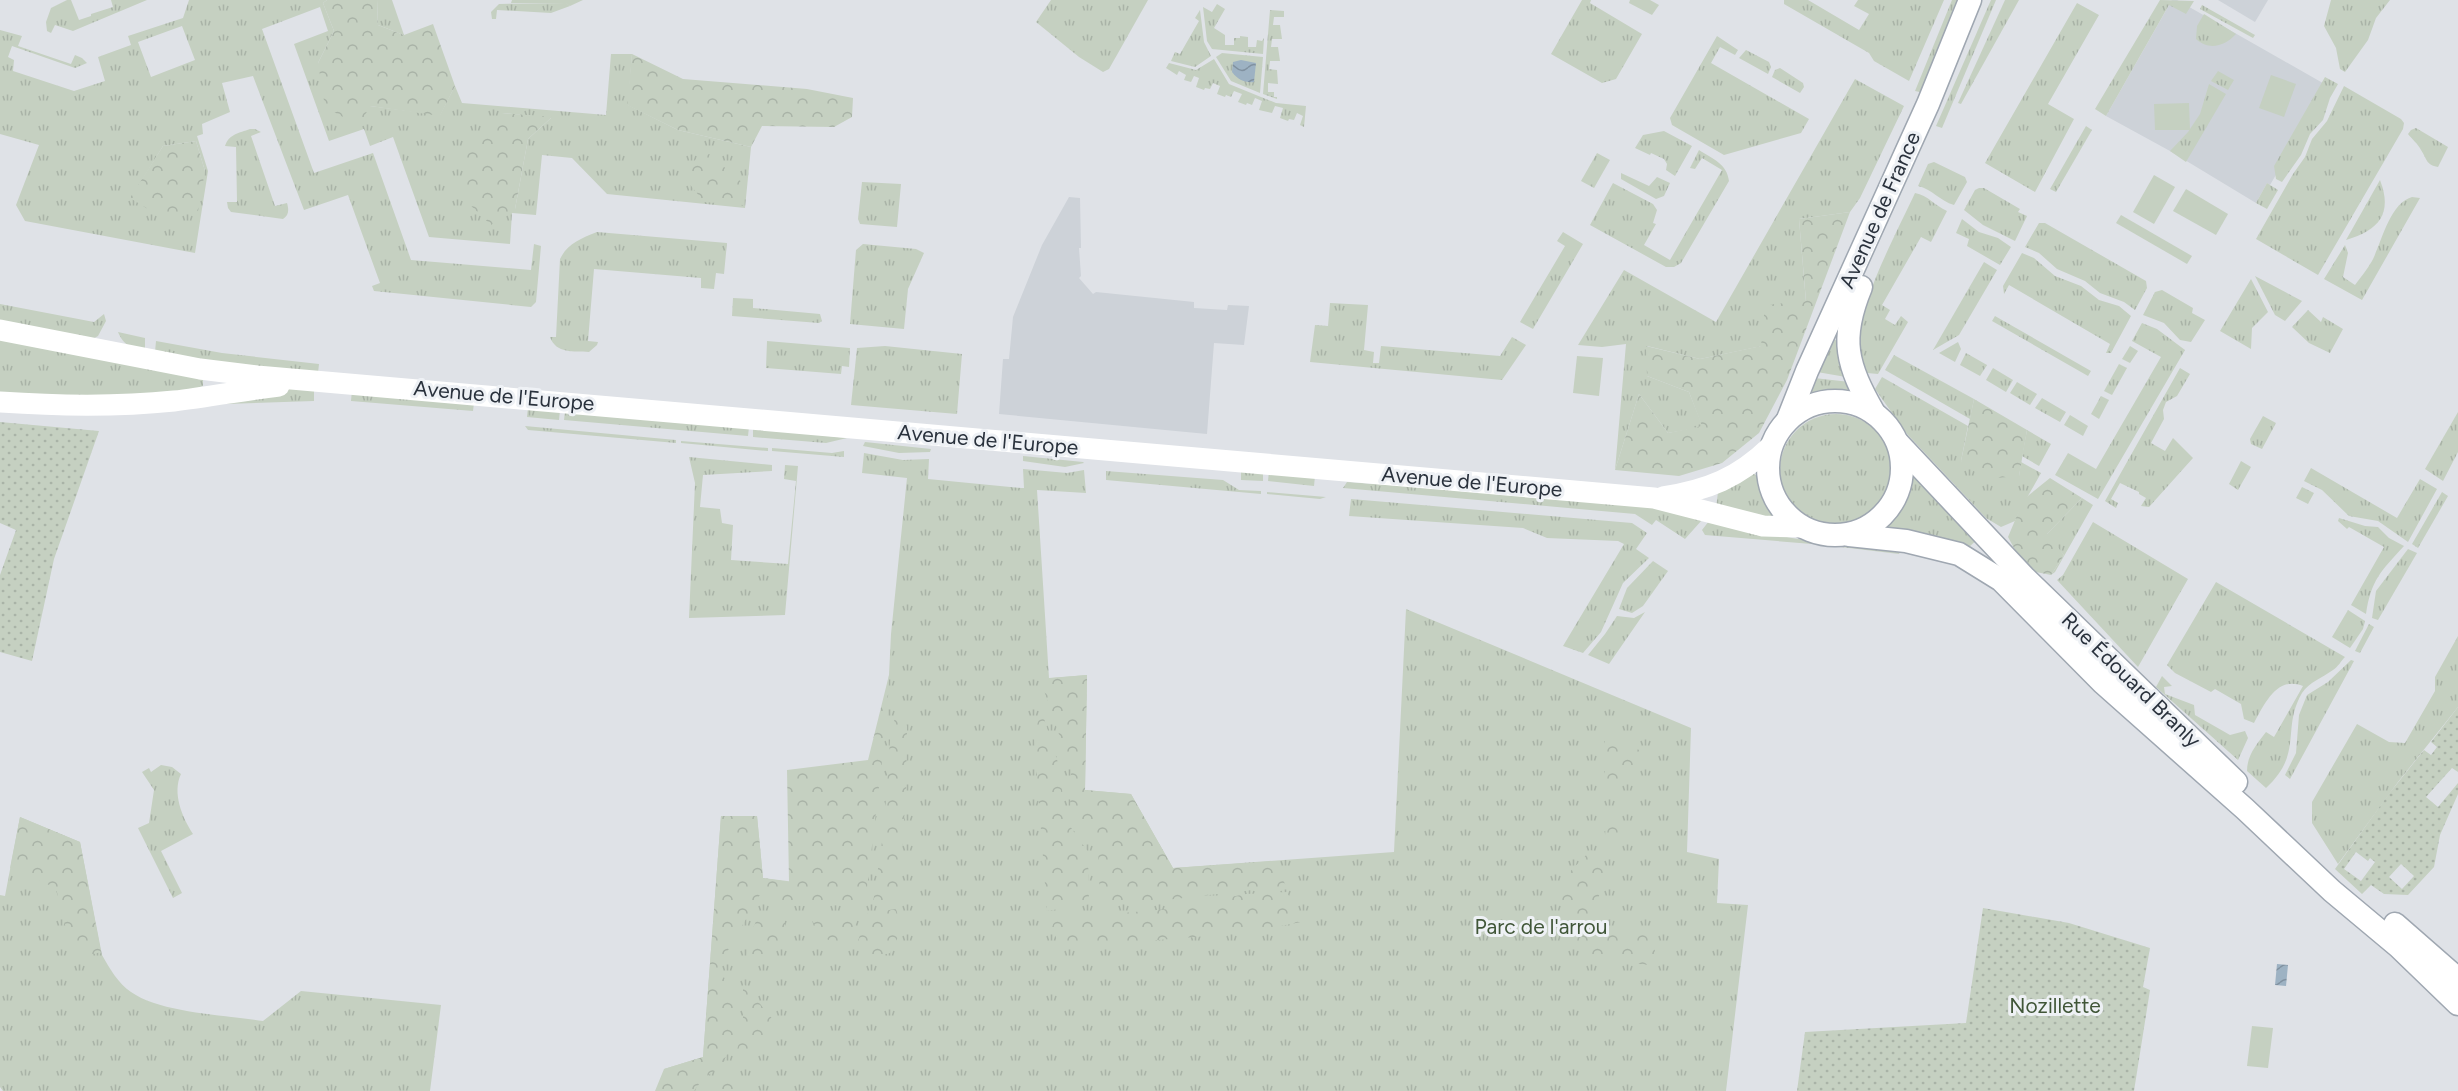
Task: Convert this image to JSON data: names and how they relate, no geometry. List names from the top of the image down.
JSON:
{
  "streets": {
    "main road": ["Avenue de France", "Rue Édouard Branly"],
    "street": ["Avenue de l'Europe"]
  },
  "crossings": [
    ["Avenue de France", "Avenue de l'Europe"],
    ["Avenue de France", "Rue Édouard Branly"],
    ["Avenue de l'Europe", "Rue Édouard Branly"]
  ],
  "parks": ["Parc de l'arrou", "Nozillette"]
}
